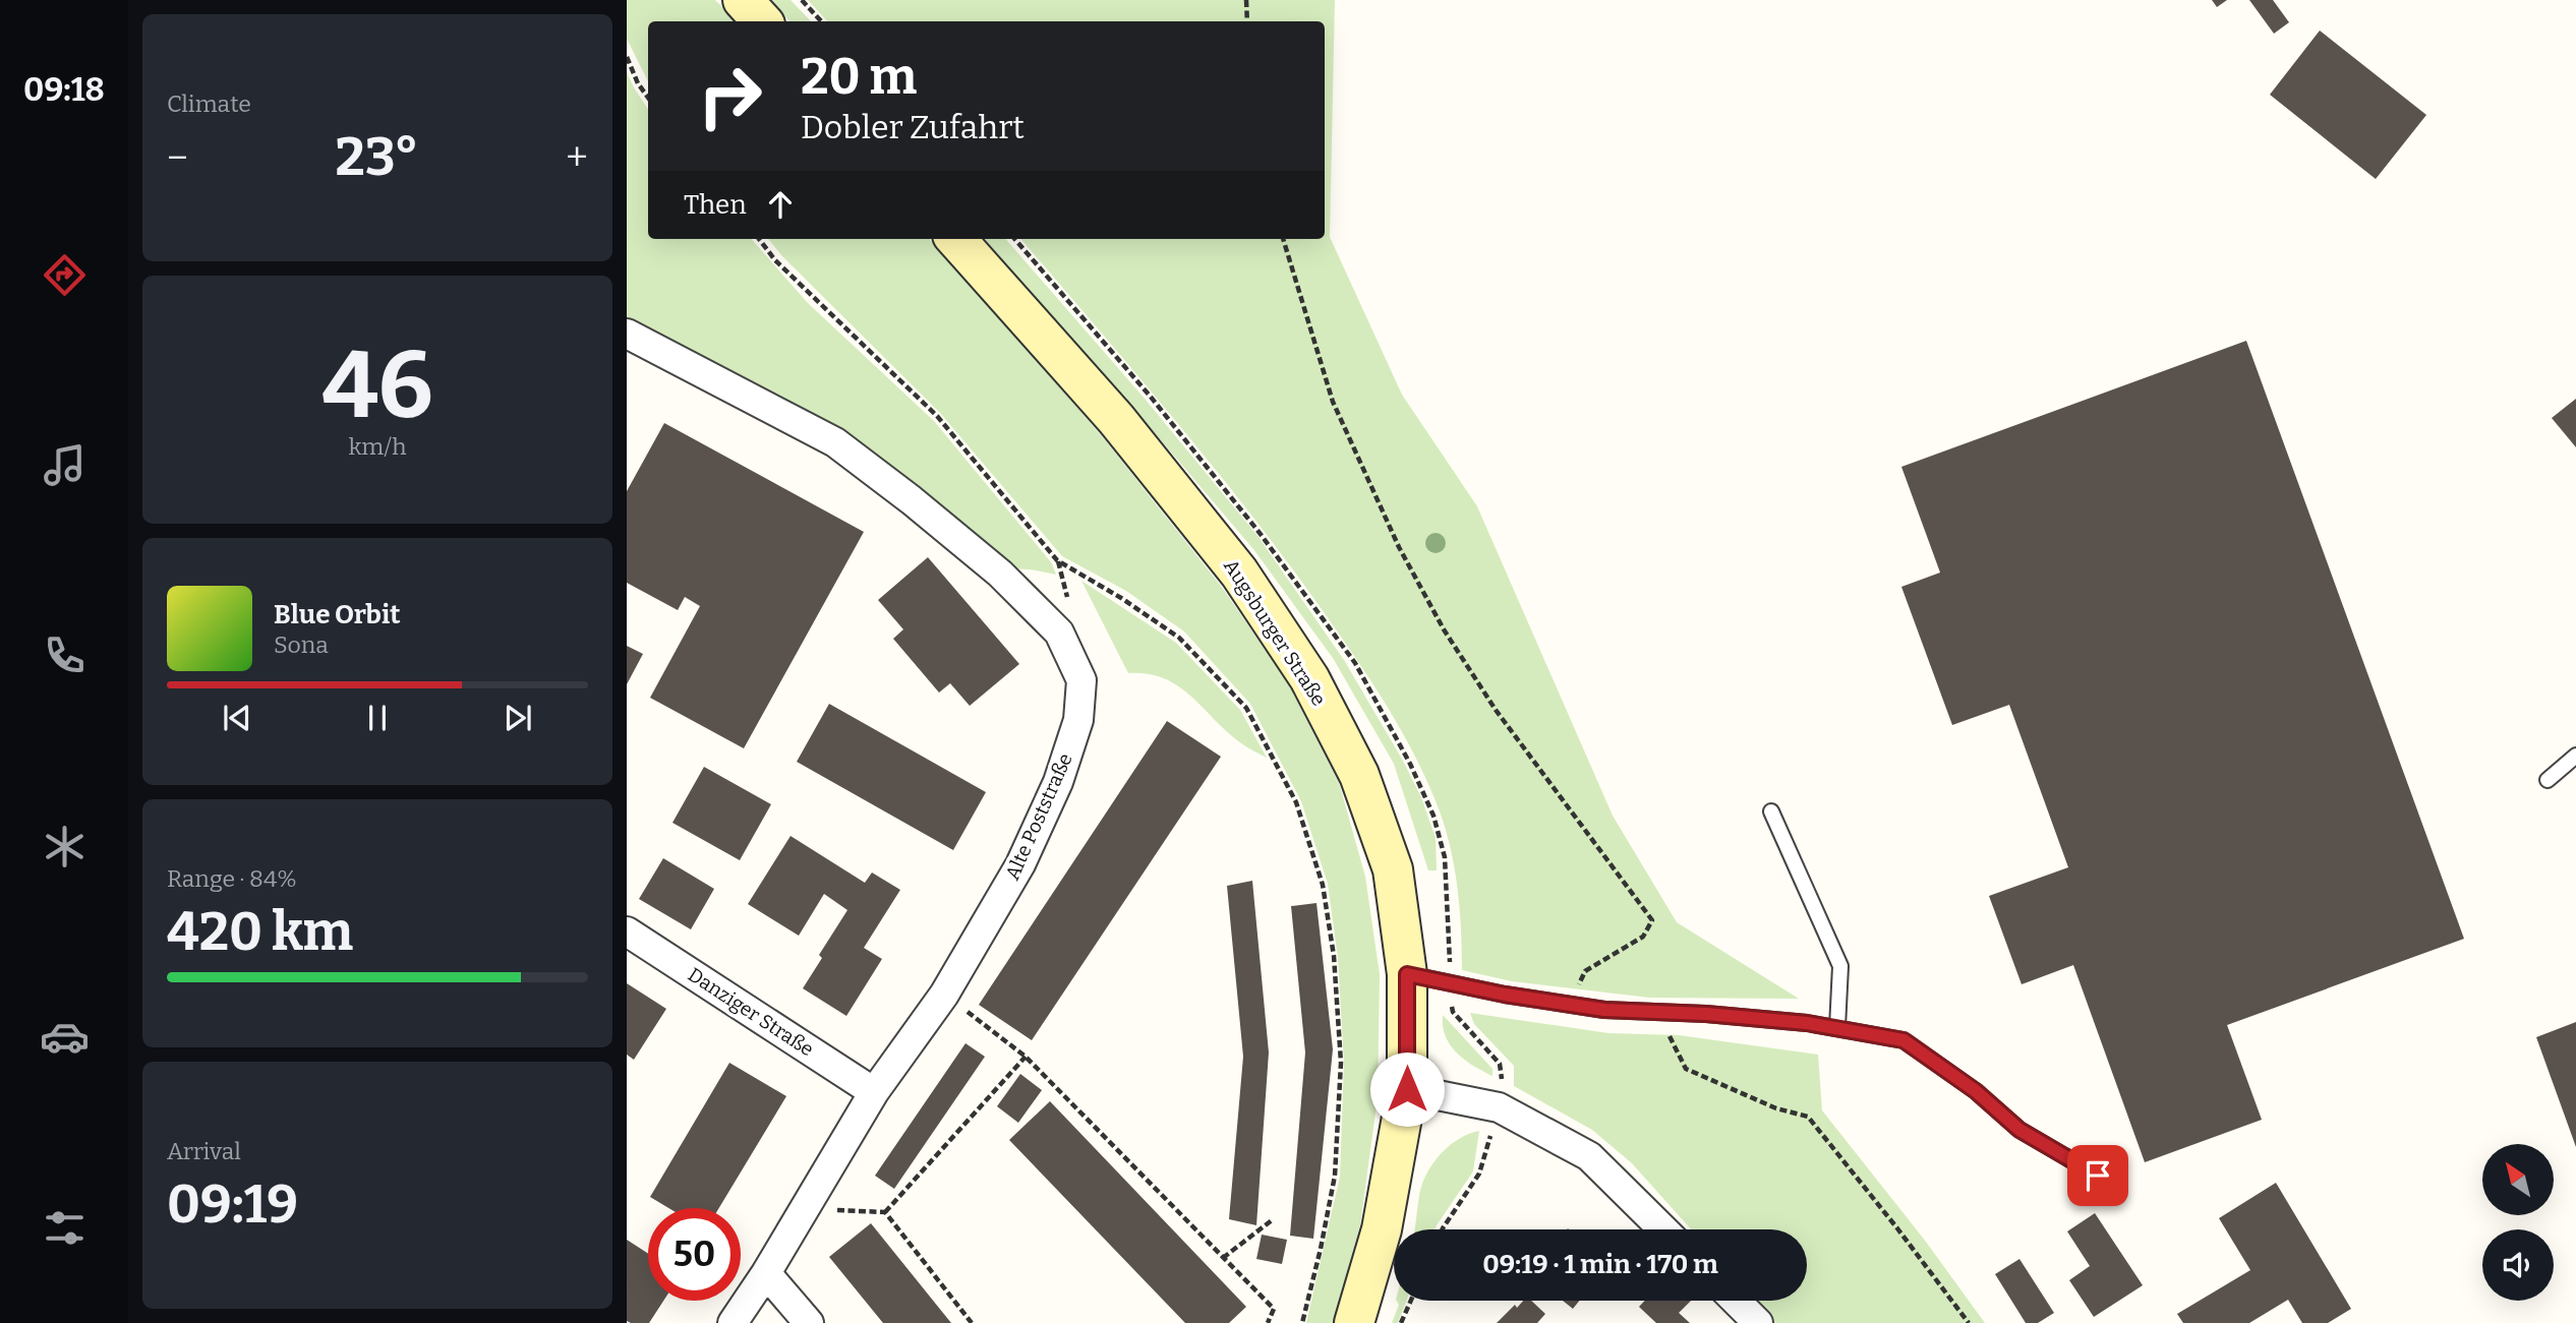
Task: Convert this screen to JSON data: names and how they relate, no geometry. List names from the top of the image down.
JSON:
{
  "streets": {
    "main road": ["Augsburger Straße"],
    "street": ["Alte Poststraße", "Danziger Straße"]
  },
  "crossings": [
    ["Alte Poststraße", "Danziger Straße"]
  ],
  "north": "top left",
  "page": {
    "tabs": "09:18",
    "tile": [
      "Climate",
      ["46", "km/h"],
      ["Range · 84%", "420 km"],
      ["Arrival", "09:19"]
    ],
    "turn": ["20 m", "Dobler Zufahrt"],
    "heat": ["−", "23°", "+"],
    "then": "Then",
    "song": ["Blue Orbit", "Sona"],
    "limit": "50",
    "trip": "09:19 · 1 min · 170 m"
  }
}
